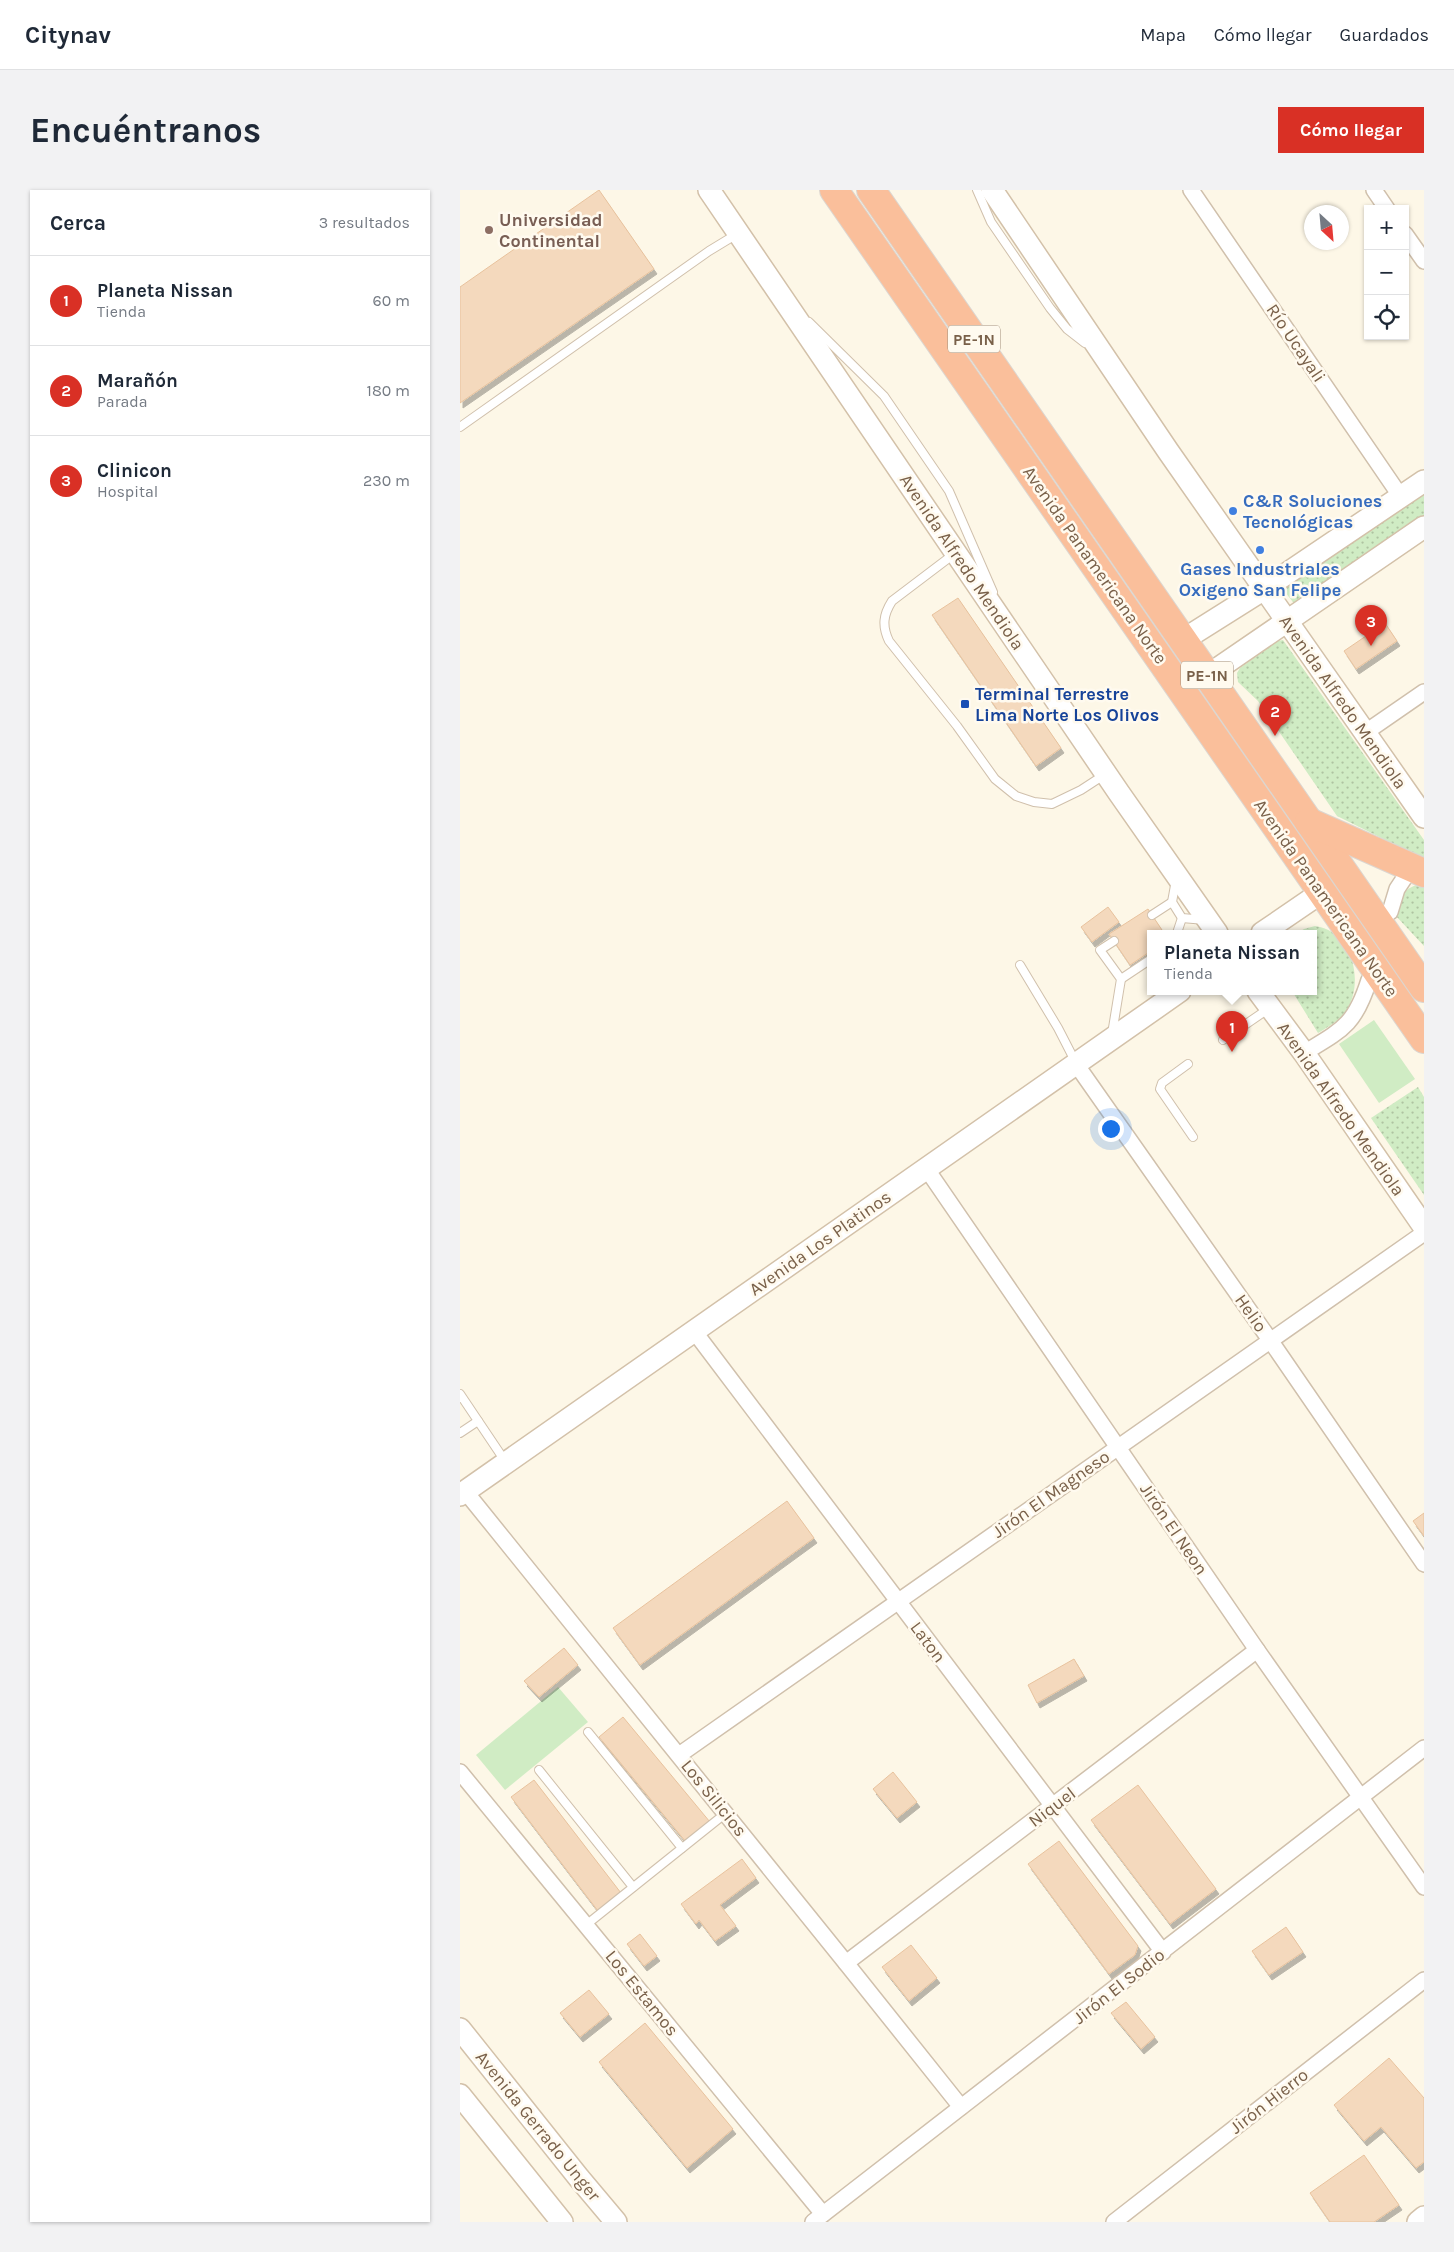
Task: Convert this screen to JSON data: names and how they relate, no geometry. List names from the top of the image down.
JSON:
{
  "streets": {
    "highway": ["PE-1N", "Avenida Panamericana Norte"],
    "main road": ["Avenida Alfredo Mendiola", "Avenida Los Platinos", "Avenida Gerrado Unger"],
    "street": [
      "Río Ucayali",
      "Helio",
      "Jirón El Magneso",
      "Jirón El Neon",
      "Laton",
      "Los Silicios",
      "Niquel",
      "Jirón El Sodio",
      "Los Estamos",
      "Jirón Hierro"
    ]
  },
  "crossings": [
    ["Avenida Los Platinos", "Helio"],
    ["Avenida Los Platinos", "Jirón El Neon"],
    ["Avenida Los Platinos", "Laton"],
    ["Avenida Los Platinos", "Los Silicios"],
    ["Helio", "Jirón El Magneso"],
    ["Jirón El Magneso", "Jirón El Neon"],
    ["Jirón El Magneso", "Laton"],
    ["Jirón El Magneso", "Los Silicios"],
    ["Jirón El Neon", "Niquel"],
    ["Jirón El Neon", "Jirón El Sodio"],
    ["Laton", "Niquel"],
    ["Laton", "Jirón El Sodio"],
    ["Los Silicios", "Niquel"],
    ["Los Silicios", "Jirón El Sodio"],
    ["Jirón El Sodio", "Los Estamos"]
  ],
  "places": {
    "other": ["Universidad Continental", "C&R Soluciones Tecnológicas", "Gases Industriales Oxigeno San Felipe"],
    "transit": ["Terminal Terrestre Lima Norte Los Olivos"]
  },
  "north": "bottom right",
  "page": {
    "header": "Citynav",
    "nav": ["Mapa", "Cómo llegar", "Guardados"],
    "buttons": "Cómo llegar",
    "title": "Encuéntranos",
    "heading": ["Cerca", "3 resultados"],
    "map_buttons": ["+", "−"],
    "list": [
      {
        "mark": "1",
        "name": "Planeta Nissan",
        "note": "Tienda",
        "value": "60 m"
      },
      {
        "mark": "2",
        "name": "Marañón",
        "note": "Parada",
        "value": "180 m"
      },
      {
        "mark": "3",
        "name": "Clinicon",
        "note": "Hospital",
        "value": "230 m"
      }
    ],
    "pins": ["3", "2", "1"],
    "popup": ["Planeta Nissan", "Tienda"]
  }
}
